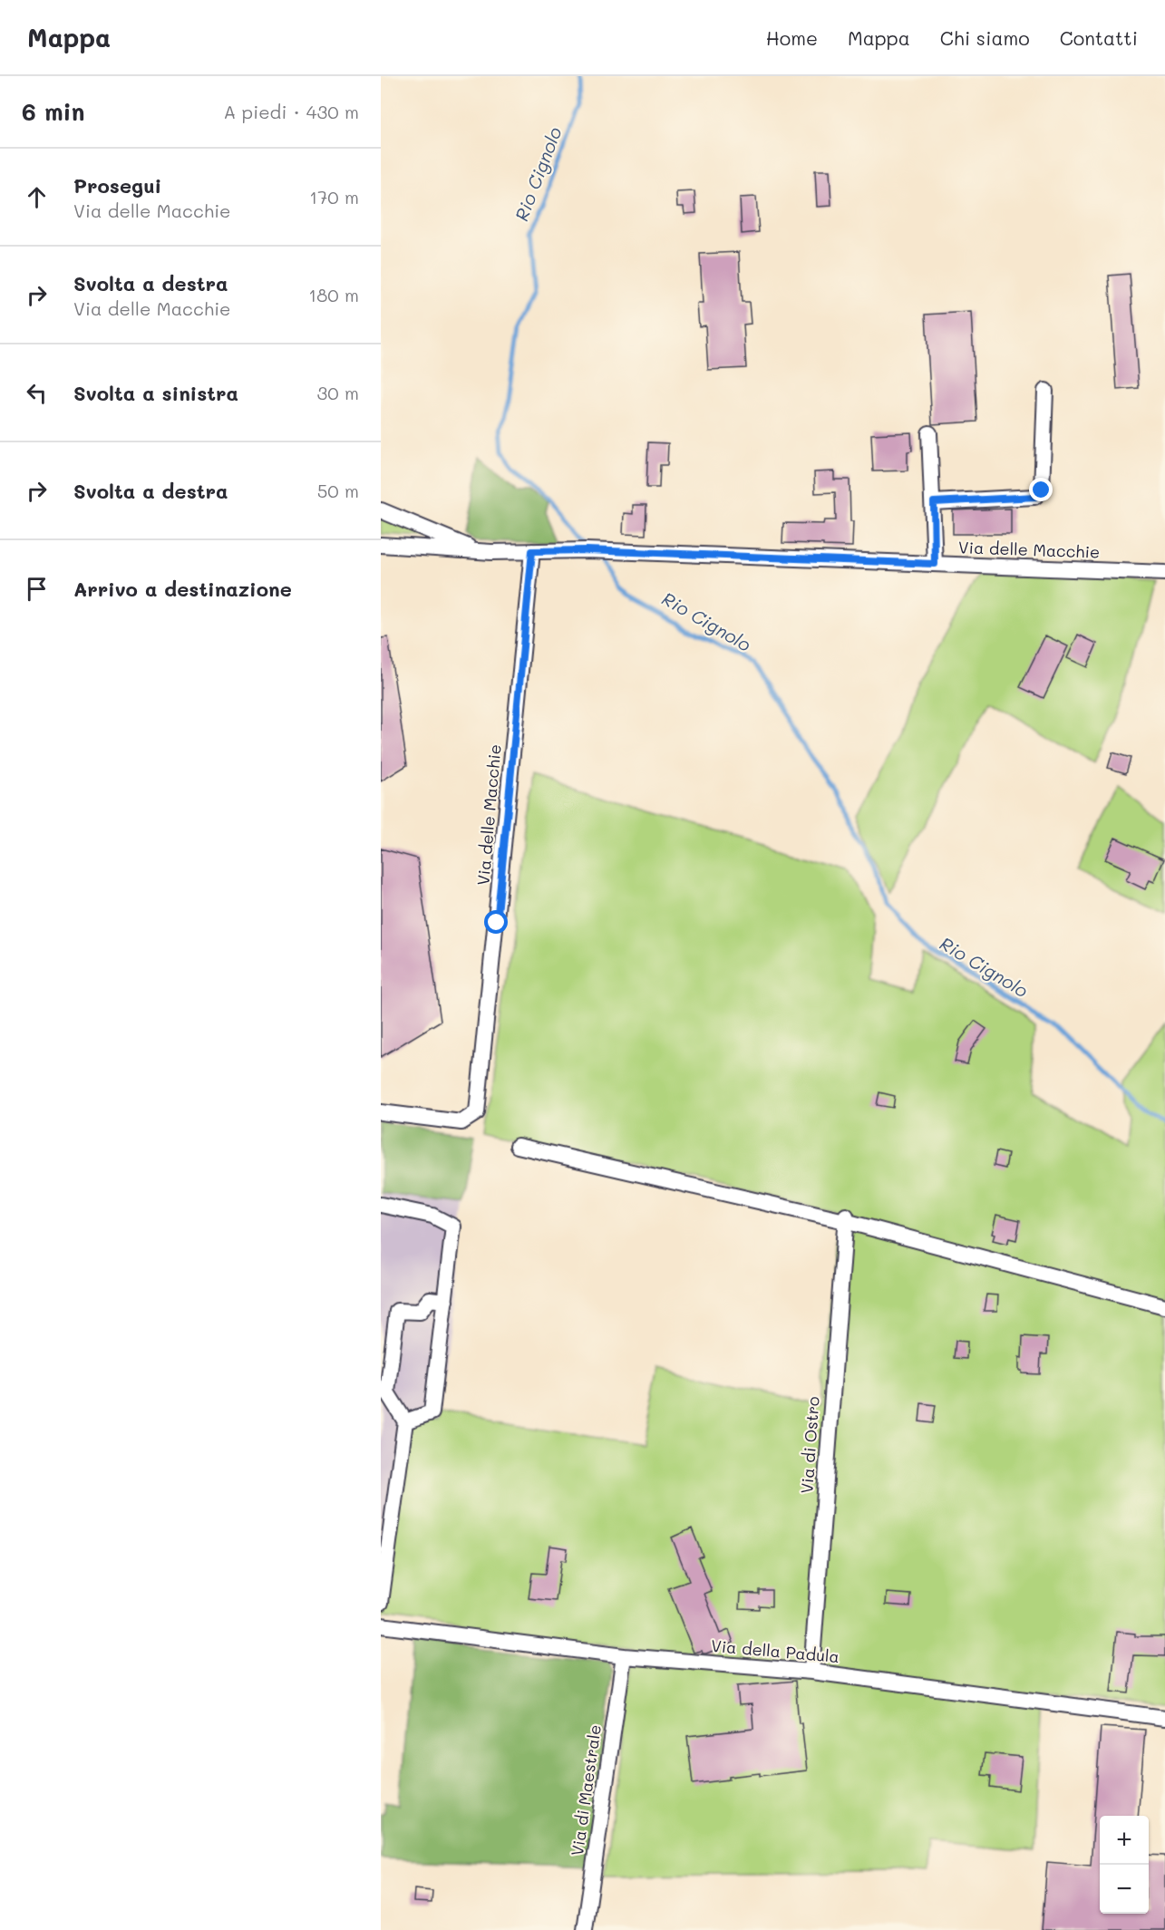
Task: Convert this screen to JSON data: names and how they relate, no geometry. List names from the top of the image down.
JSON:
{
  "streets": {
    "street": [
      "Via delle Macchie",
      "Via di Ostro",
      "Via della Padula",
      "Via di Maestrale"
    ]
  },
  "crossings": [
    ["Via di Ostro", "Via della Padula"],
    ["Via della Padula", "Via di Maestrale"]
  ],
  "water": ["Rio Cignolo"],
  "page": {
    "header": "Mappa",
    "nav": [
      "Home",
      "Mappa",
      "Chi siamo",
      "Contatti"
    ],
    "heading": ["6 min", "A piedi · 430 m"],
    "list": [
      ["Prosegui", "Via delle Macchie", "170 m"],
      ["Svolta a destra", "Via delle Macchie", "180 m"],
      ["Svolta a sinistra", "30 m"],
      ["Svolta a destra", "50 m"],
      "Arrivo a destinazione"
    ],
    "map_buttons": ["+", "−"]
  }
}
